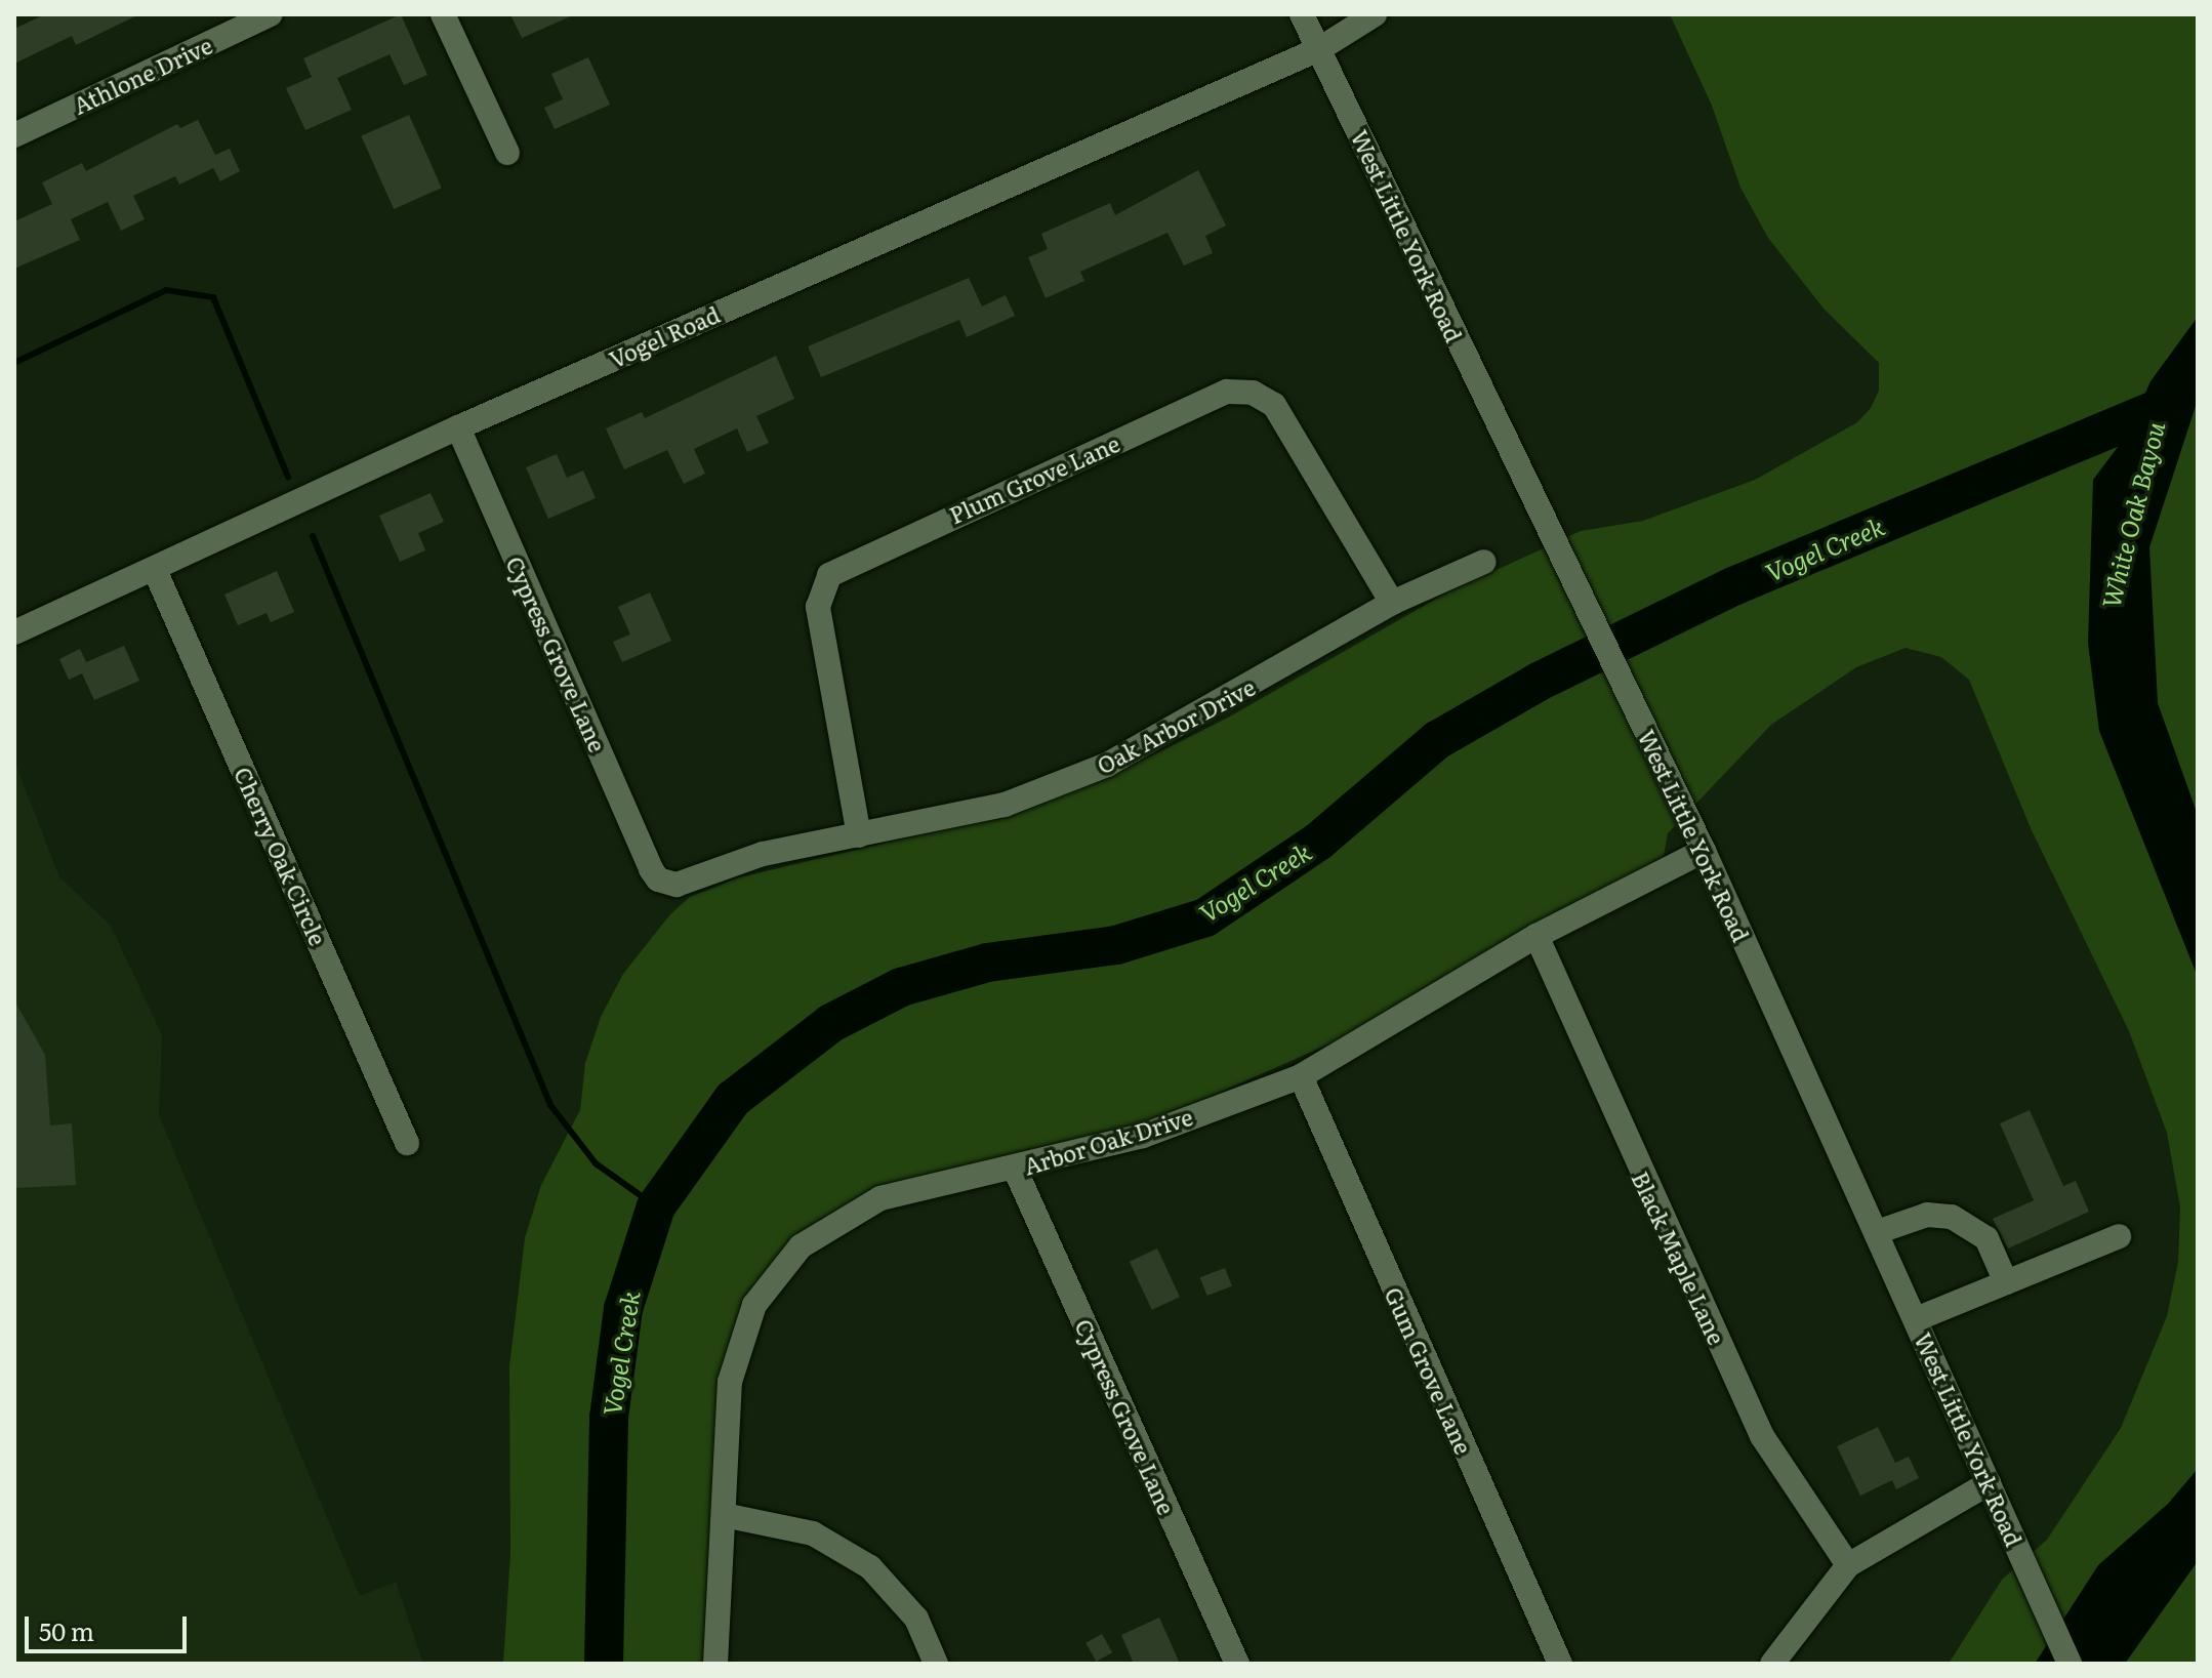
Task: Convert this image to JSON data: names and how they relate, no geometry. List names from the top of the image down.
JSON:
{
  "streets": {
    "street": [
      "Athlone Drive",
      "West Little York Road",
      "Vogel Road",
      "Plum Grove Lane",
      "Cypress Grove Lane",
      "Oak Arbor Drive",
      "Cherry Oak Circle",
      "Arbor Oak Drive",
      "Black Maple Lane",
      "Gum Grove Lane"
    ]
  },
  "crossings": [
    ["West Little York Road", "Vogel Road"],
    ["West Little York Road", "Arbor Oak Drive"],
    ["Vogel Road", "Cypress Grove Lane"],
    ["Vogel Road", "Cherry Oak Circle"],
    ["Plum Grove Lane", "Oak Arbor Drive"],
    ["Cypress Grove Lane", "Oak Arbor Drive"],
    ["Cypress Grove Lane", "Arbor Oak Drive"],
    ["Arbor Oak Drive", "Black Maple Lane"],
    ["Arbor Oak Drive", "Gum Grove Lane"]
  ],
  "water": ["White Oak Bayou", "Vogel Creek"],
  "scale_bar": "50 m"
}
